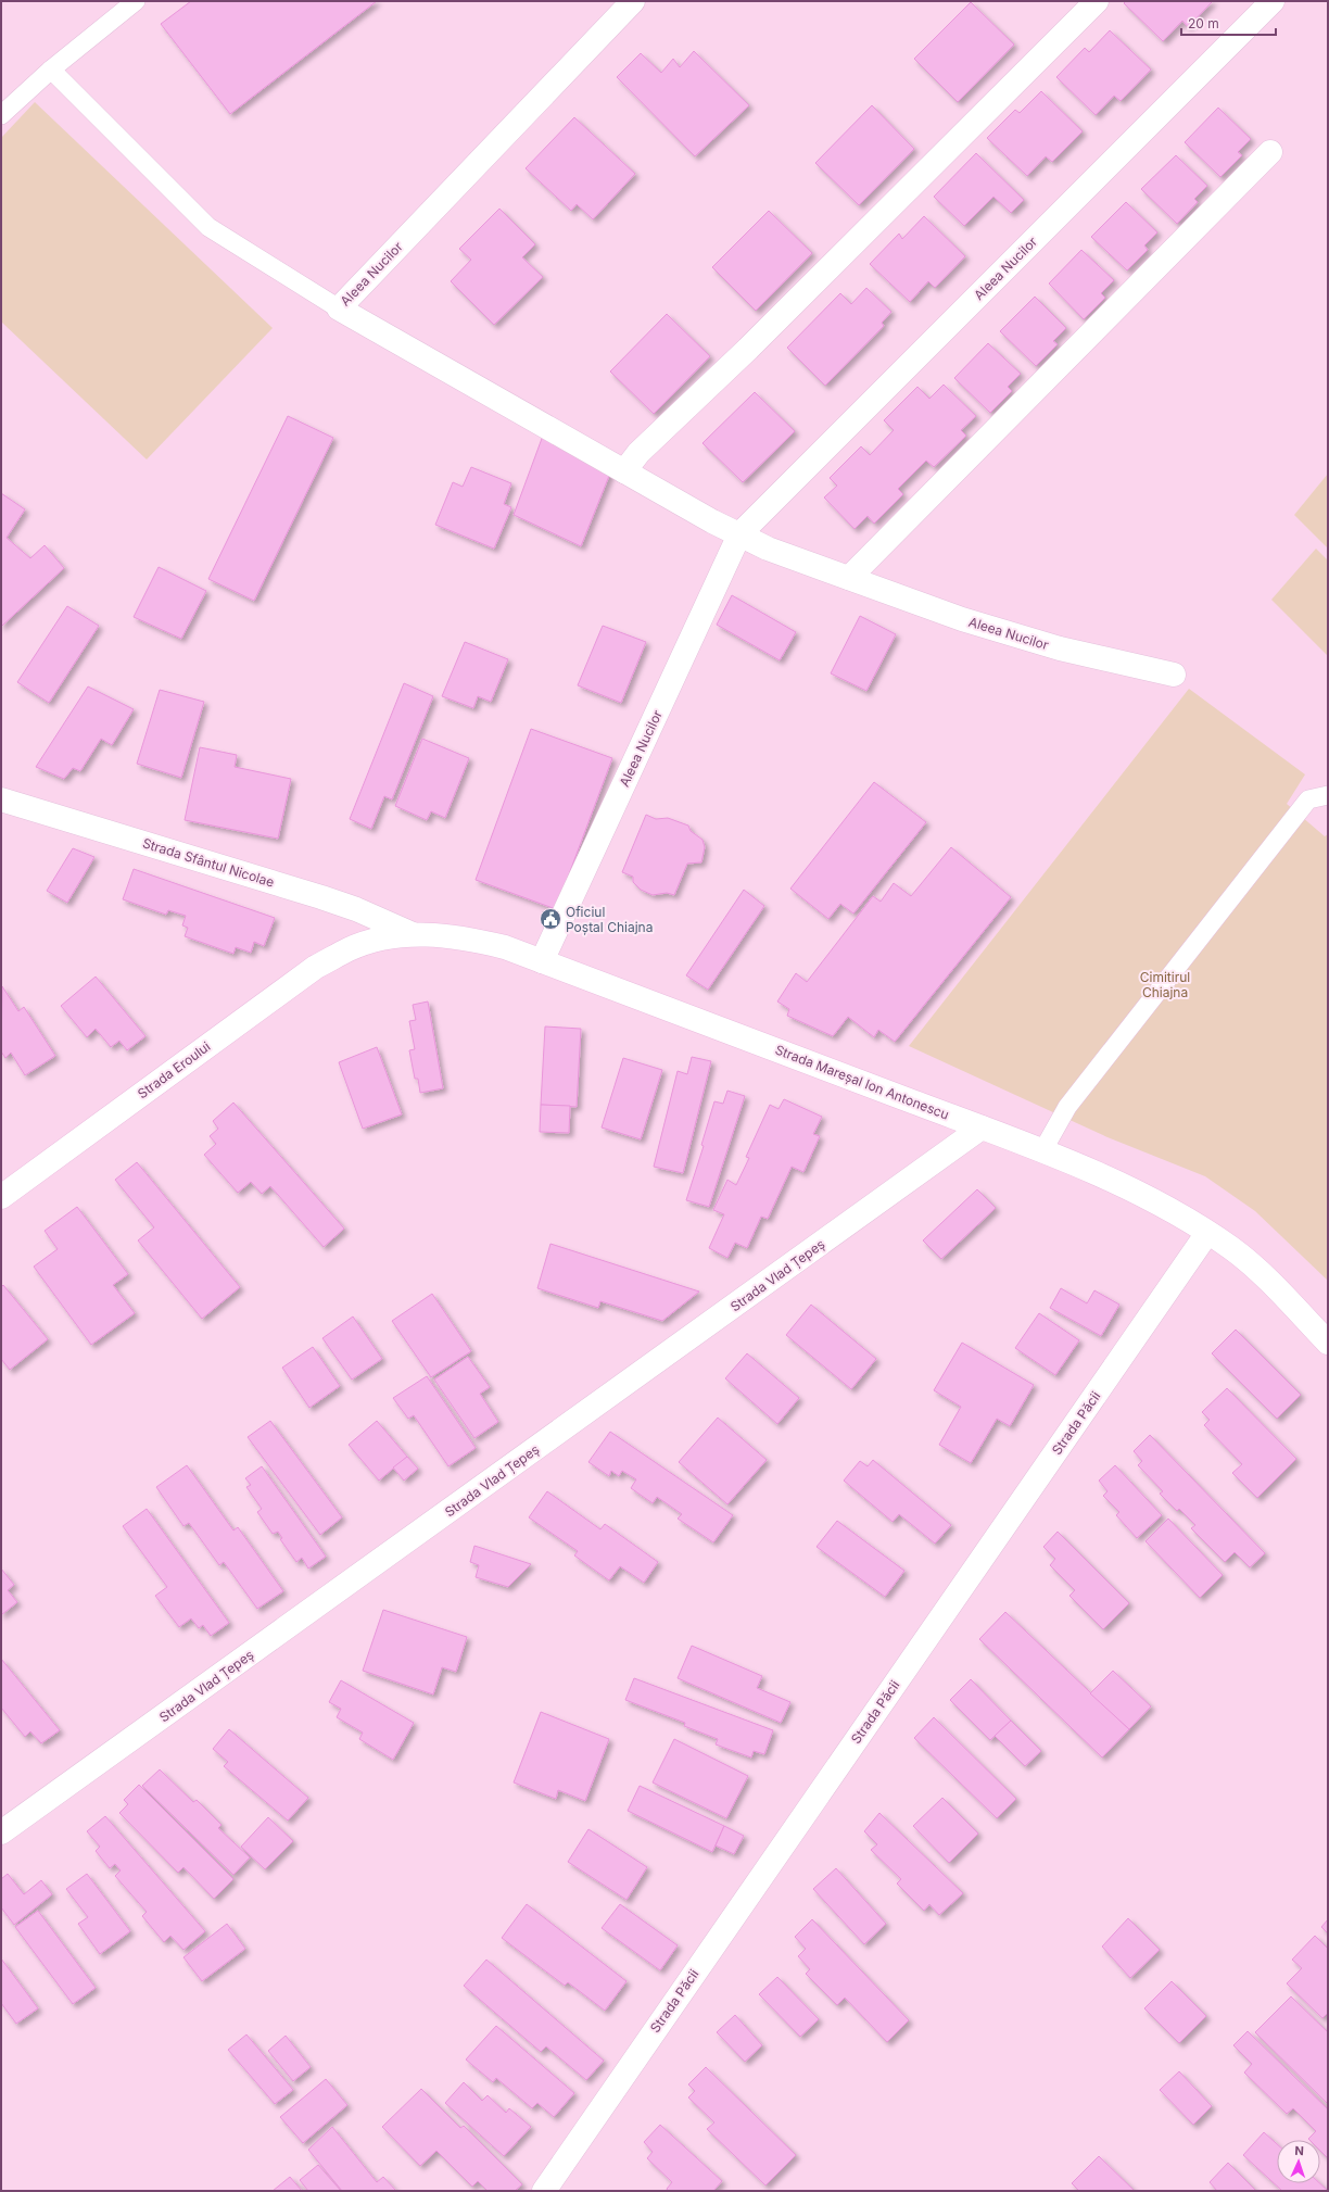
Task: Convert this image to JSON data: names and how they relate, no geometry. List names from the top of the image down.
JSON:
{
  "streets": {
    "street": [
      "Aleea Nucilor",
      "Strada Sfântul Nicolae",
      "Strada Eroului",
      "Strada Mareșal Ion Antonescu",
      "Strada Vlad Țepeș",
      "Strada Păcii"
    ]
  },
  "crossings": [
    ["Aleea Nucilor", "Strada Mareșal Ion Antonescu"],
    ["Strada Sfântul Nicolae", "Strada Mareșal Ion Antonescu"],
    ["Strada Eroului", "Strada Mareșal Ion Antonescu"],
    ["Strada Mareșal Ion Antonescu", "Strada Vlad Țepeș"],
    ["Strada Mareșal Ion Antonescu", "Strada Păcii"]
  ],
  "parks": ["Cimitirul Chiajna"],
  "places": {
    "public building": ["Oficiul Poștal Chiajna"]
  },
  "scale_bar": "20 m",
  "north": "top"
}
